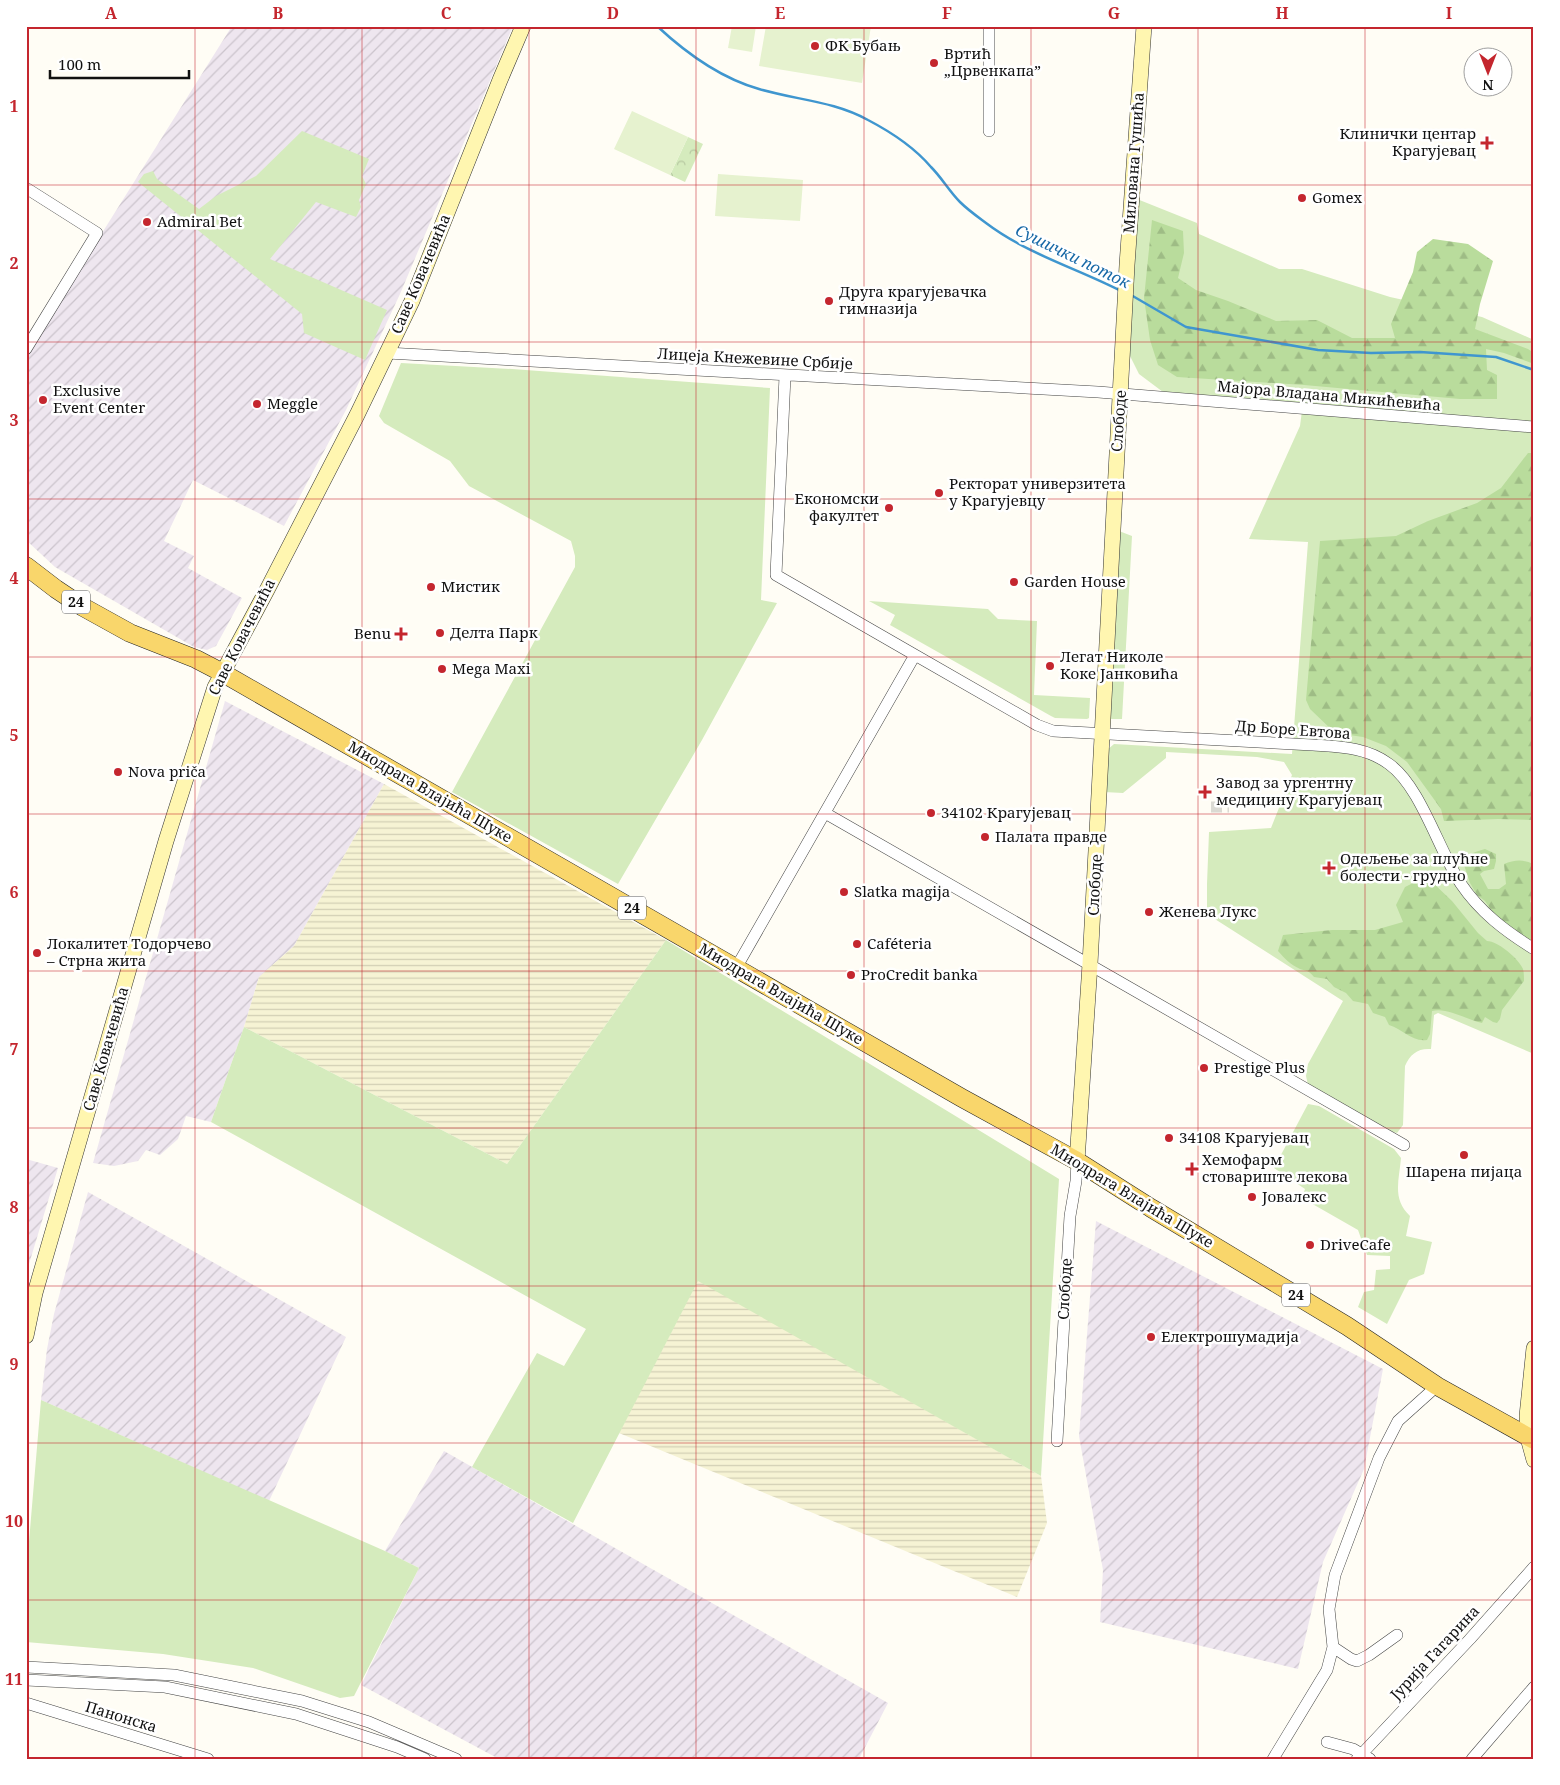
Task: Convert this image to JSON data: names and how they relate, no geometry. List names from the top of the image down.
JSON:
{
  "streets": {
    "main road": ["24", "Миодрага Влајића Шуке"],
    "street": [
      "Милована Гушића",
      "Саве Ковачевића",
      "Лицеја Кнежевине Србије",
      "Мајора Владана Микићевића",
      "Слободе",
      "Др Боре Евтова",
      "Јурија Гагарина",
      "Панонска"
    ]
  },
  "crossings": [
    ["Милована Гушића", "Слободе"],
    ["Саве Ковачевића", "Лицеја Кнежевине Србије"],
    ["Саве Ковачевића", "Миодрага Влајића Шуке"],
    ["Лицеја Кнежевине Србије", "Мајора Владана Микићевића"],
    ["Лицеја Кнежевине Србије", "Слободе"],
    ["Лицеја Кнежевине Србије", "Др Боре Евтова"],
    ["Мајора Владана Микићевића", "Слободе"],
    ["Слободе", "Др Боре Евтова"],
    ["Слободе", "Миодрага Влајића Шуке"]
  ],
  "water": ["Сушички поток"],
  "places": {
    "other": [
      "ФК Бубањ",
      "Вртић „Црвенкапа”",
      "Gomex",
      "Admiral Bet",
      "Друга крагујевачка гимназија",
      "Exclusive Event Center",
      "Meggle",
      "Ректорат универзитета у Крагујевцу",
      "Економски факултет",
      "Garden House",
      "Мистик",
      "Делта Парк",
      "Легат Николе Коке Јанковића",
      "Mega Maxi",
      "Nova priča",
      "34102 Крагујевац",
      "Палата правде",
      "Slatka magija",
      "Женева Лукс",
      "Caféteria",
      "Локалитет Тодорчево – Стрна жита",
      "ProCredit banka",
      "Prestige Plus",
      "34108 Крагујевац",
      "Шарена пијаца",
      "Јовалекс",
      "DriveCafe",
      "Електрошумадија"
    ],
    "health": [
      "Клинички центар Крагујевац",
      "Benu",
      "Завод за ургентну медицину Крагујевац",
      "Одељење за плућне болести - грудно",
      "Хемофарм стовариште лекова"
    ]
  },
  "scale_bar": "100 m",
  "north": "bottom",
  "grid": {
    "columns": [
      "A",
      "B",
      "C",
      "D",
      "E",
      "F",
      "G",
      "H",
      "I"
    ],
    "rows": [
      "1",
      "2",
      "3",
      "4",
      "5",
      "6",
      "7",
      "8",
      "9",
      "10",
      "11"
    ]
  }
}
